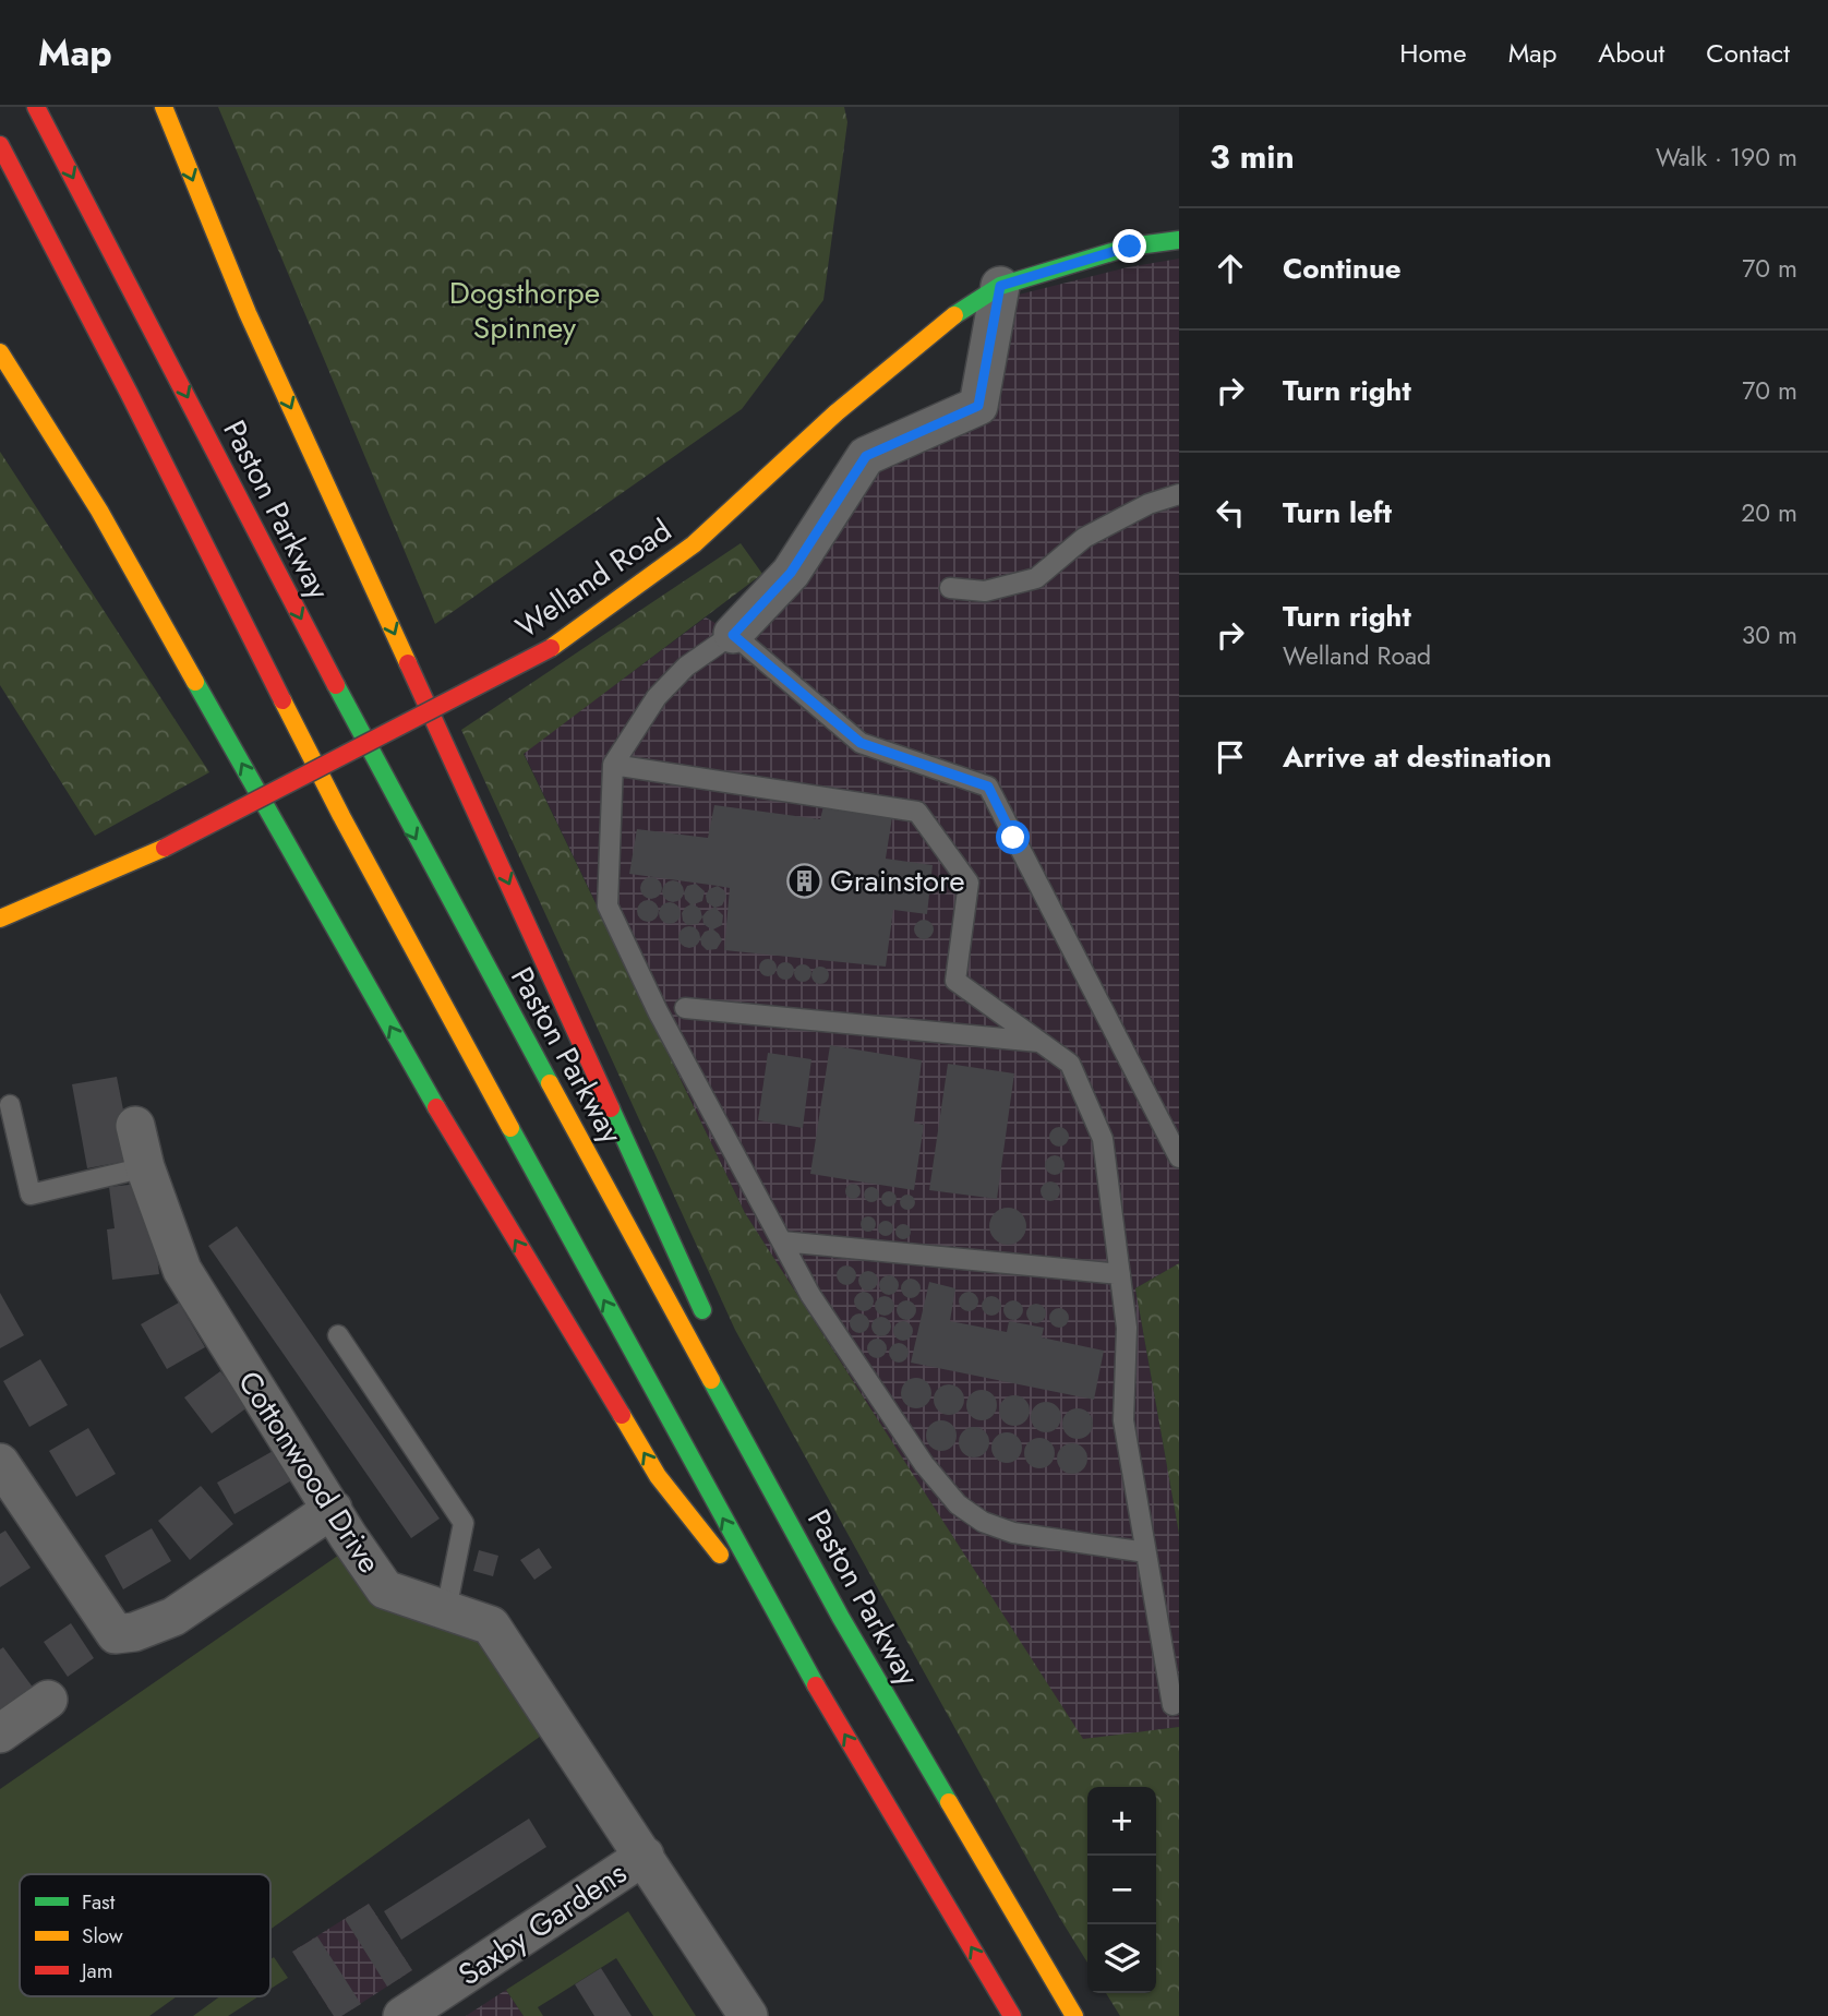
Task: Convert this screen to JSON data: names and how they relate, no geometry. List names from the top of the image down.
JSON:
{
  "streets": {
    "main road": ["Paston Parkway", "Welland Road"],
    "street": ["Cottonwood Drive", "Saxby Gardens"]
  },
  "crossings": [
    ["Cottonwood Drive", "Saxby Gardens"]
  ],
  "parks": ["Dogsthorpe Spinney"],
  "places": {
    "building": ["Grainstore"]
  },
  "legend": ["Fast", "Slow", "Jam"],
  "page": {
    "header": "Map",
    "nav": [
      "Home",
      "Map",
      "About",
      "Contact"
    ],
    "heading": ["3 min", "Walk · 190 m"],
    "list": [
      ["Continue", "70 m"],
      ["Turn right", "70 m"],
      ["Turn left", "20 m"],
      ["Turn right", "Welland Road", "30 m"],
      "Arrive at destination"
    ],
    "map_buttons": ["+", "−"]
  }
}
